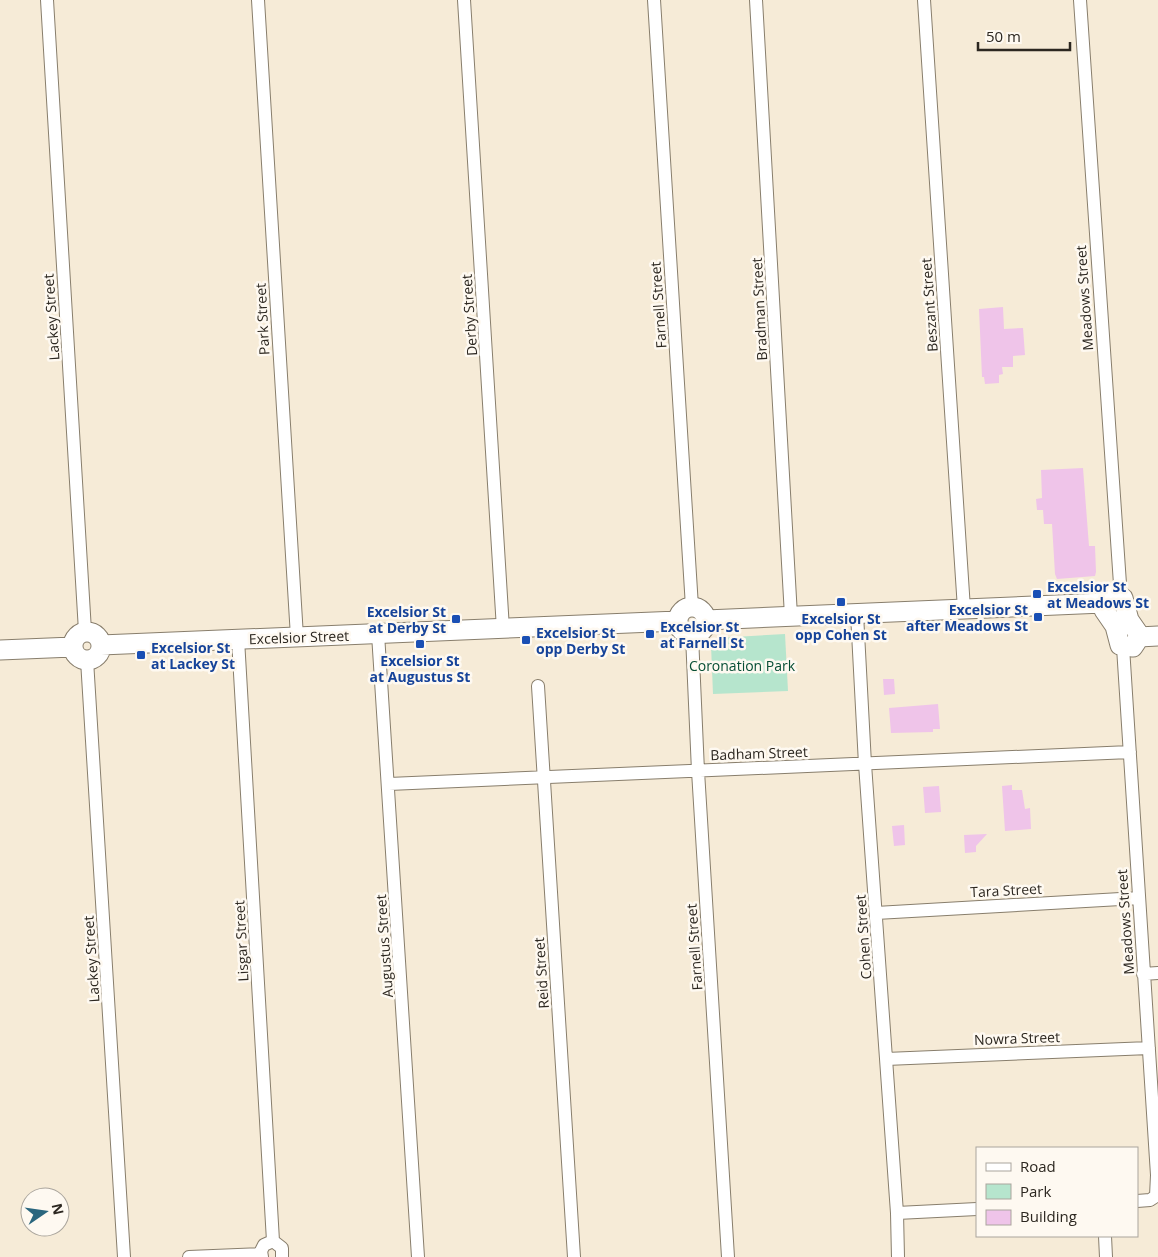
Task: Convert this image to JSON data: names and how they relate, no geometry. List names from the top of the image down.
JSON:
{
  "streets": {
    "street": [
      "Meadows Street",
      "Farnell Street",
      "Beszant Street",
      "Bradman Street",
      "Derby Street",
      "Lackey Street",
      "Park Street",
      "Excelsior Street",
      "Badham Street",
      "Tara Street",
      "Cohen Street",
      "Lisgar Street",
      "Augustus Street",
      "Reid Street",
      "Nowra Street"
    ]
  },
  "crossings": [
    ["Meadows Street", "Badham Street"],
    ["Meadows Street", "Tara Street"],
    ["Meadows Street", "Nowra Street"],
    ["Farnell Street", "Excelsior Street"],
    ["Farnell Street", "Badham Street"],
    ["Derby Street", "Excelsior Street"],
    ["Lackey Street", "Excelsior Street"],
    ["Park Street", "Excelsior Street"],
    ["Excelsior Street", "Lisgar Street"],
    ["Excelsior Street", "Augustus Street"],
    ["Badham Street", "Cohen Street"],
    ["Badham Street", "Augustus Street"],
    ["Badham Street", "Reid Street"],
    ["Tara Street", "Cohen Street"],
    ["Cohen Street", "Nowra Street"]
  ],
  "parks": ["Coronation Park"],
  "places": {
    "transit": [
      "Excelsior St at Meadows St",
      "Excelsior St opp Cohen St",
      "Excelsior St after Meadows St",
      "Excelsior St at Derby St",
      "Excelsior St at Farnell St",
      "Excelsior St opp Derby St",
      "Excelsior St at Augustus St",
      "Excelsior St at Lackey St"
    ]
  },
  "legend": ["Road", "Park", "Building"],
  "scale_bar": "50 m",
  "north": "right"
}
